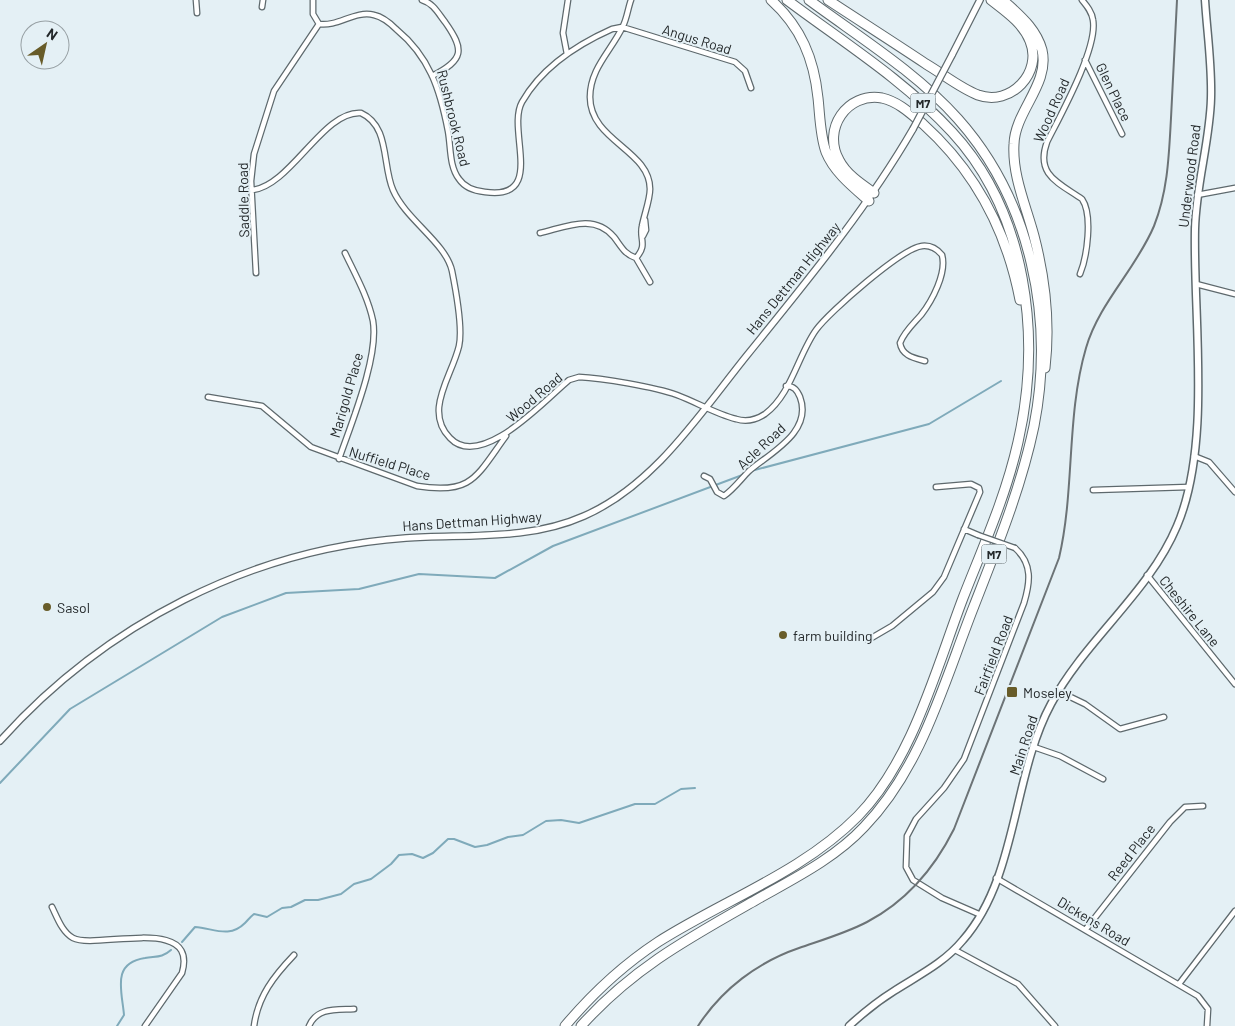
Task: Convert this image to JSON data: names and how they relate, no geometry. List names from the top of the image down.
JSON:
{
  "streets": {
    "highway": ["M7"],
    "main road": ["Underwood Road", "Main Road"],
    "street": [
      "Angus Road",
      "Glen Place",
      "Wood Road",
      "Rushbrook Road",
      "Saddle Road",
      "Hans Dettman Highway",
      "Marigold Place",
      "Acle Road",
      "Nuffield Place",
      "Cheshire Lane",
      "Fairfield Road",
      "Reed Place",
      "Dickens Road"
    ]
  },
  "crossings": [
    ["Angus Road", "Rushbrook Road"],
    ["Glen Place", "Wood Road"],
    ["Wood Road", "Saddle Road"],
    ["Wood Road", "Hans Dettman Highway"],
    ["Wood Road", "Acle Road"],
    ["Wood Road", "Nuffield Place"],
    ["Rushbrook Road", "Saddle Road"],
    ["Underwood Road", "Main Road"],
    ["Marigold Place", "Nuffield Place"],
    ["Cheshire Lane", "Main Road"],
    ["Fairfield Road", "Main Road"],
    ["Main Road", "Dickens Road"],
    ["Reed Place", "Dickens Road"]
  ],
  "places": {
    "other": ["Sasol", "farm building"],
    "transit": ["Moseley"]
  },
  "north": "top right"
}
